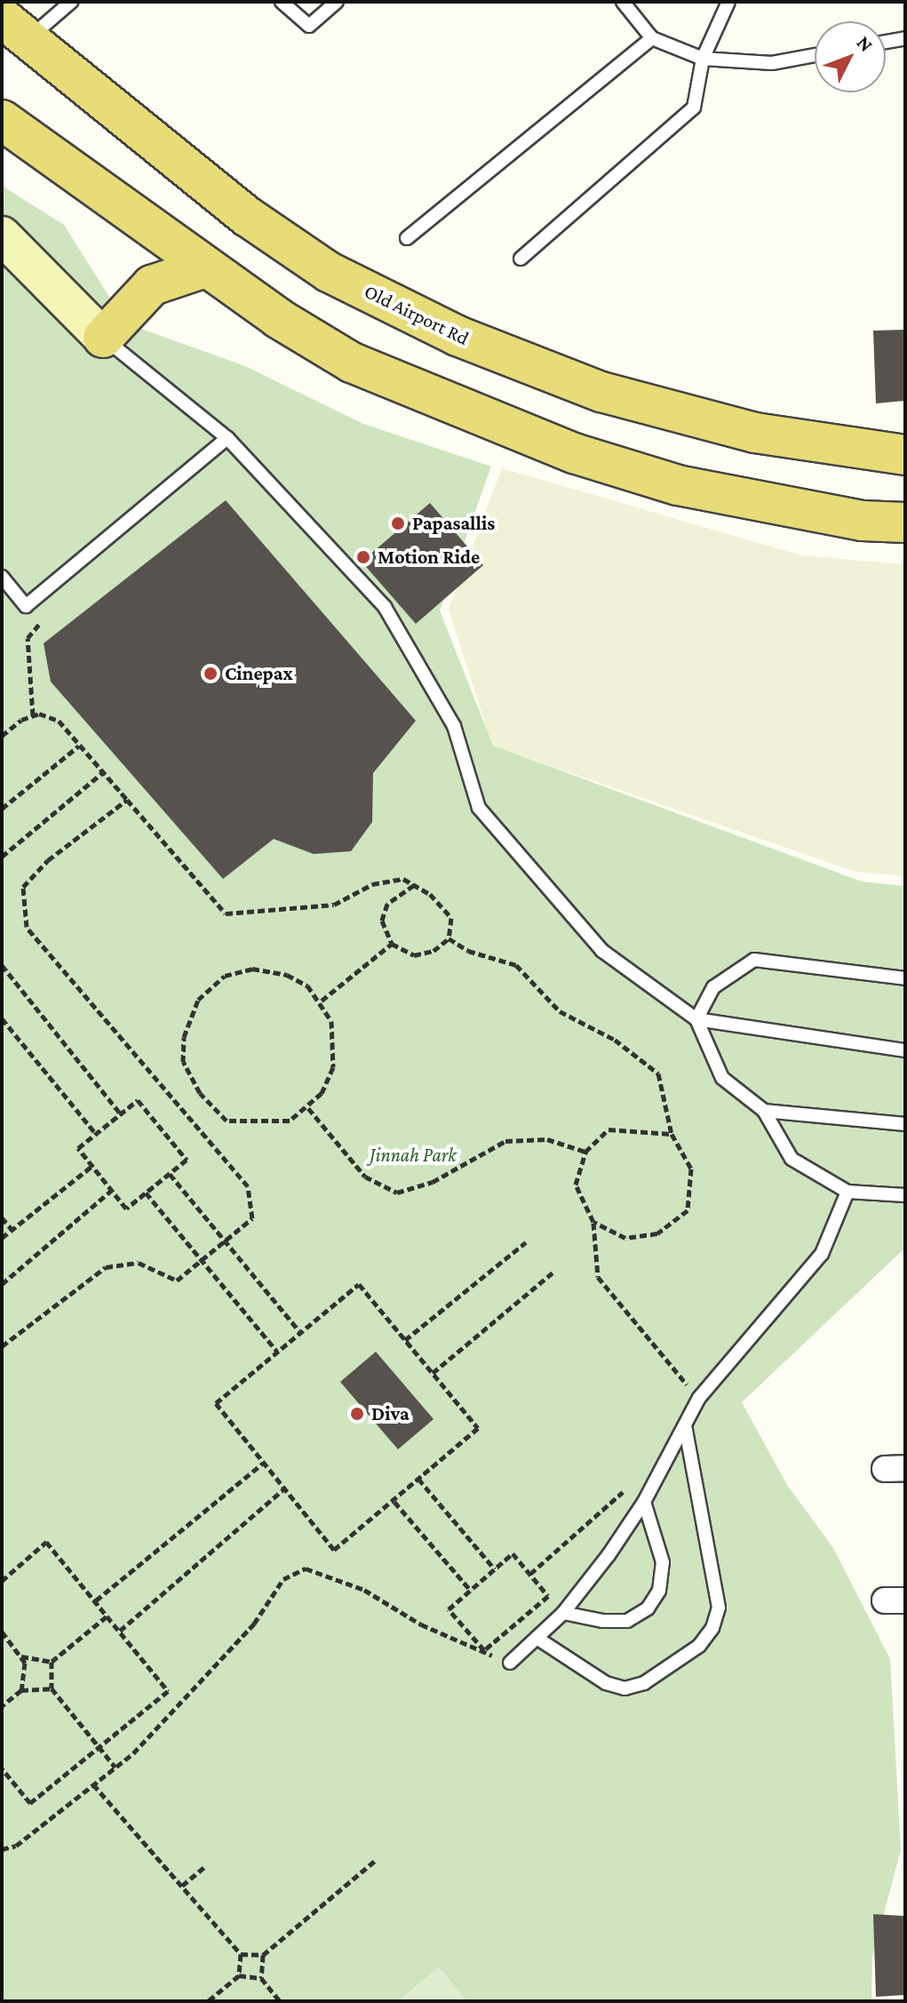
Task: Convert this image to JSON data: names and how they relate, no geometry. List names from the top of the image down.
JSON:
{
  "streets": {
    "main road": ["Old Airport Rd"]
  },
  "parks": ["Jinnah Park"],
  "places": [
    "Papasallis",
    "Motion Ride",
    "Cinepax",
    "Diva"
  ],
  "north": "top right"
}
